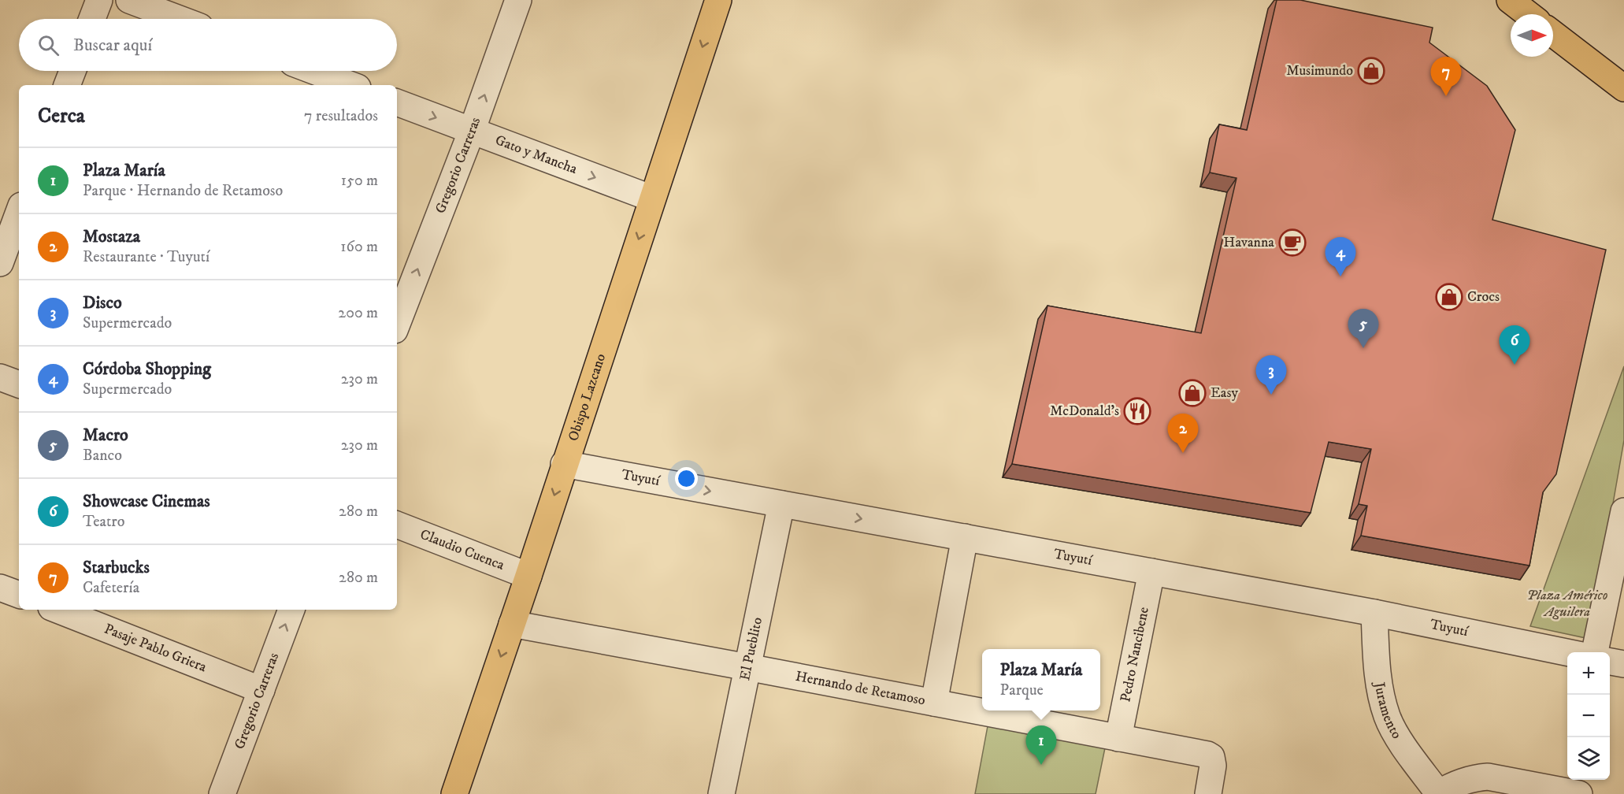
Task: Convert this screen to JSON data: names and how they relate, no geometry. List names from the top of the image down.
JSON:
{
  "streets": {
    "main road": ["Obispo Lazcano"],
    "street": [
      "Gato y Mancha",
      "Gregorio Carreras",
      "Tuyutí",
      "Claudio Cuenca",
      "Pasaje Pablo Griera",
      "El Pueblito",
      "Pedro Nancibene",
      "Hernando de Retamoso",
      "Juramento"
    ]
  },
  "crossings": [
    ["Gato y Mancha", "Gregorio Carreras"],
    ["Gato y Mancha", "Obispo Lazcano"],
    ["Gregorio Carreras", "Pasaje Pablo Griera"],
    ["Obispo Lazcano", "Tuyutí"],
    ["Obispo Lazcano", "Claudio Cuenca"],
    ["Obispo Lazcano", "Hernando de Retamoso"],
    ["Tuyutí", "El Pueblito"],
    ["Tuyutí", "Pedro Nancibene"],
    ["Tuyutí", "Juramento"],
    ["El Pueblito", "Hernando de Retamoso"],
    ["Pedro Nancibene", "Hernando de Retamoso"]
  ],
  "one_way": [
    "Gato y Mancha",
    "Gregorio Carreras",
    "Obispo Lazcano",
    "Tuyutí"
  ],
  "parks": ["Plaza Américo Aguilera"],
  "places": {
    "shop": ["Musimundo", "Crocs", "Easy"],
    "cafe": ["Havanna"],
    "restaurant": ["McDonald's"]
  },
  "north": "right",
  "page": {
    "search": "Buscar aquí",
    "pins": [
      "7",
      "4",
      "5",
      "6",
      "3",
      "2",
      "1"
    ],
    "heading": ["Cerca", "7 resultados"],
    "list": [
      {
        "mark": "1",
        "name": "Plaza María",
        "note": "Parque · Hernando de Retamoso",
        "value": "150 m"
      },
      {
        "mark": "2",
        "name": "Mostaza",
        "note": "Restaurante · Tuyutí",
        "value": "160 m"
      },
      {
        "mark": "3",
        "name": "Disco",
        "note": "Supermercado",
        "value": "200 m"
      },
      {
        "mark": "4",
        "name": "Córdoba Shopping",
        "note": "Supermercado",
        "value": "230 m"
      },
      {
        "mark": "5",
        "name": "Macro",
        "note": "Banco",
        "value": "230 m"
      },
      {
        "mark": "6",
        "name": "Showcase Cinemas",
        "note": "Teatro",
        "value": "280 m"
      },
      {
        "mark": "7",
        "name": "Starbucks",
        "note": "Cafetería",
        "value": "280 m"
      }
    ],
    "popup": ["Plaza María", "Parque"],
    "map_buttons": ["+", "−"]
  }
}
